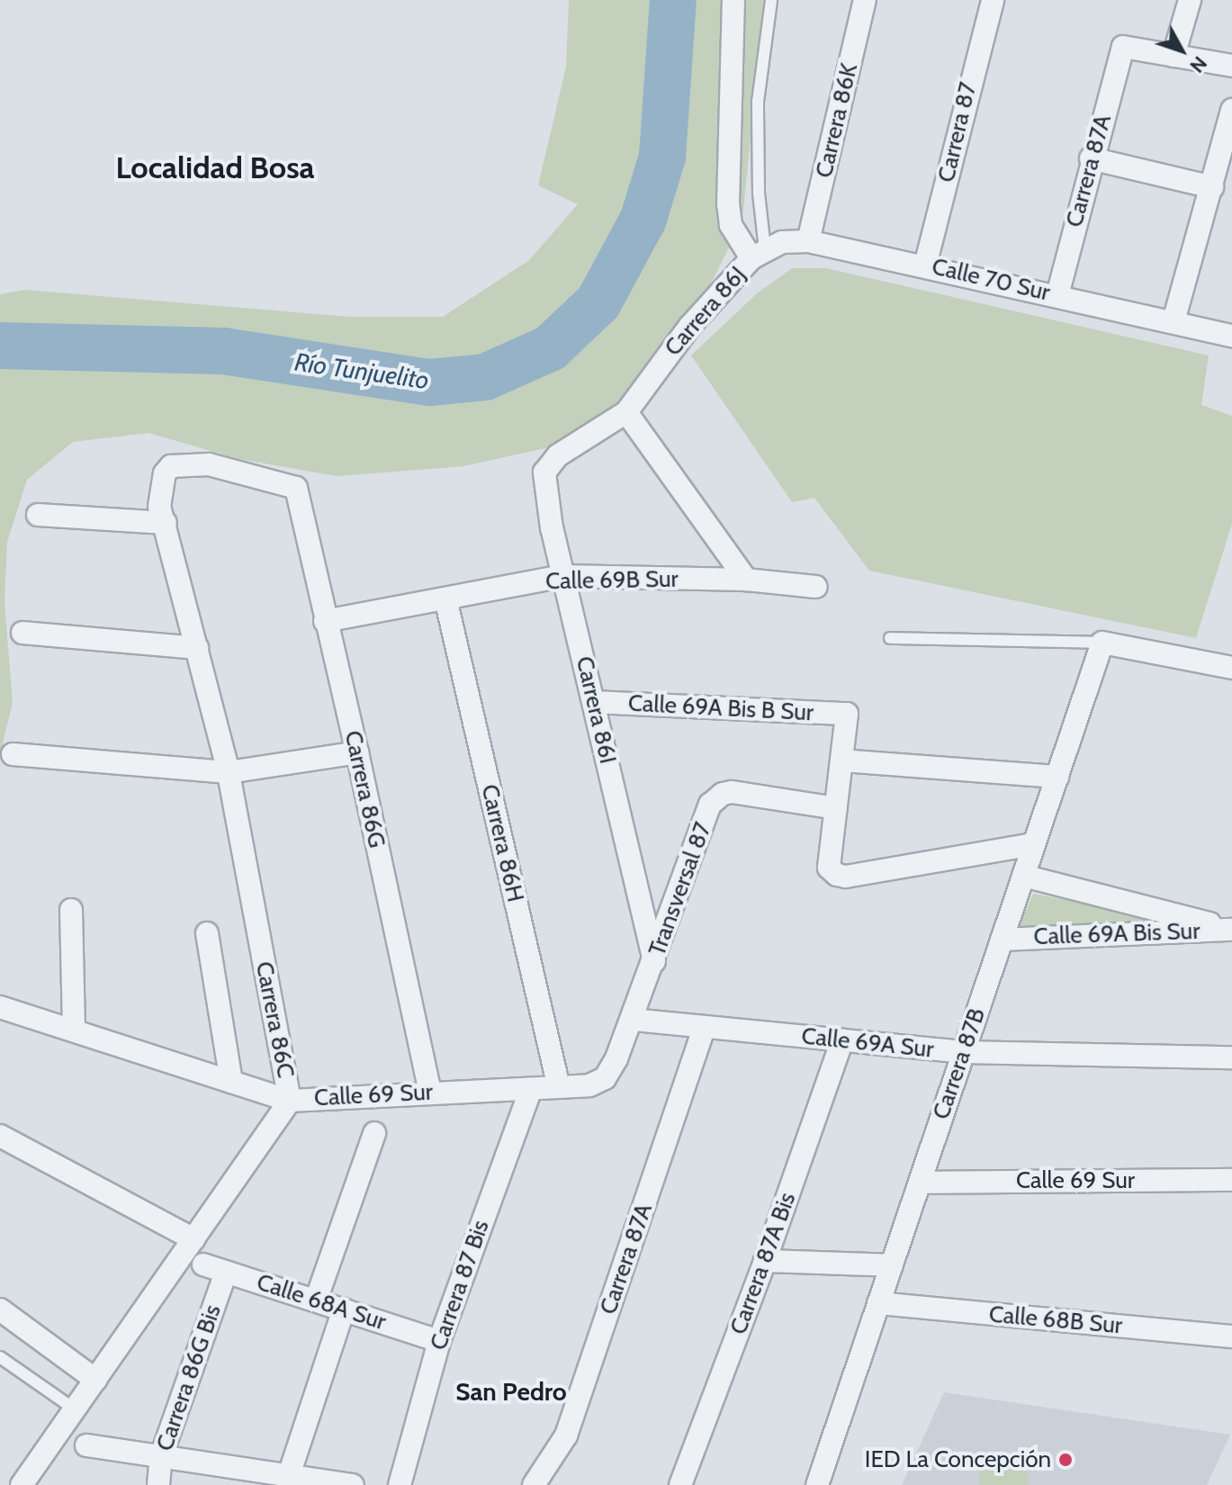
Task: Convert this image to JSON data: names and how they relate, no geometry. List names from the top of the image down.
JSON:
{
  "streets": {
    "street": [
      "Carrera 86K",
      "Carrera 87",
      "Carrera 87A",
      "Calle 70 Sur",
      "Carrera 86J",
      "Calle 69B Sur",
      "Calle 69A Bis B Sur",
      "Carrera 86I",
      "Carrera 86G",
      "Carrera 86H",
      "Transversal 87",
      "Calle 69A Bis Sur",
      "Carrera 86C",
      "Calle 69A Sur",
      "Carrera 87B",
      "Calle 69 Sur",
      "Carrera 87A Bis",
      "Carrera 87 Bis",
      "Calle 68A Sur",
      "Calle 68B Sur",
      "Carrera 86G Bis"
    ]
  },
  "crossings": [
    ["Carrera 86K", "Calle 70 Sur"],
    ["Carrera 87", "Calle 70 Sur"],
    ["Carrera 87A", "Calle 70 Sur"],
    ["Carrera 87A", "Calle 69A Sur"],
    ["Calle 70 Sur", "Carrera 86J"],
    ["Carrera 86J", "Carrera 86I"],
    ["Calle 69B Sur", "Carrera 86I"],
    ["Calle 69B Sur", "Carrera 86G"],
    ["Calle 69B Sur", "Carrera 86H"],
    ["Calle 69A Bis B Sur", "Carrera 86I"],
    ["Carrera 86I", "Transversal 87"],
    ["Carrera 86G", "Carrera 86C"],
    ["Carrera 86G", "Calle 69 Sur"],
    ["Carrera 86H", "Calle 69 Sur"],
    ["Transversal 87", "Calle 69A Sur"],
    ["Transversal 87", "Calle 69 Sur"],
    ["Calle 69A Bis Sur", "Carrera 87B"],
    ["Carrera 86C", "Calle 69 Sur"],
    ["Calle 69A Sur", "Carrera 87B"],
    ["Calle 69A Sur", "Carrera 87A Bis"],
    ["Carrera 87B", "Calle 69 Sur"],
    ["Carrera 87B", "Calle 68B Sur"],
    ["Calle 69 Sur", "Carrera 87 Bis"],
    ["Carrera 87 Bis", "Calle 68A Sur"],
    ["Calle 68A Sur", "Carrera 86G Bis"]
  ],
  "districts": ["Localidad Bosa", "San Pedro"],
  "water": ["Río Tunjuelito"],
  "places": ["IED La Concepción"],
  "north": "bottom right"
}
